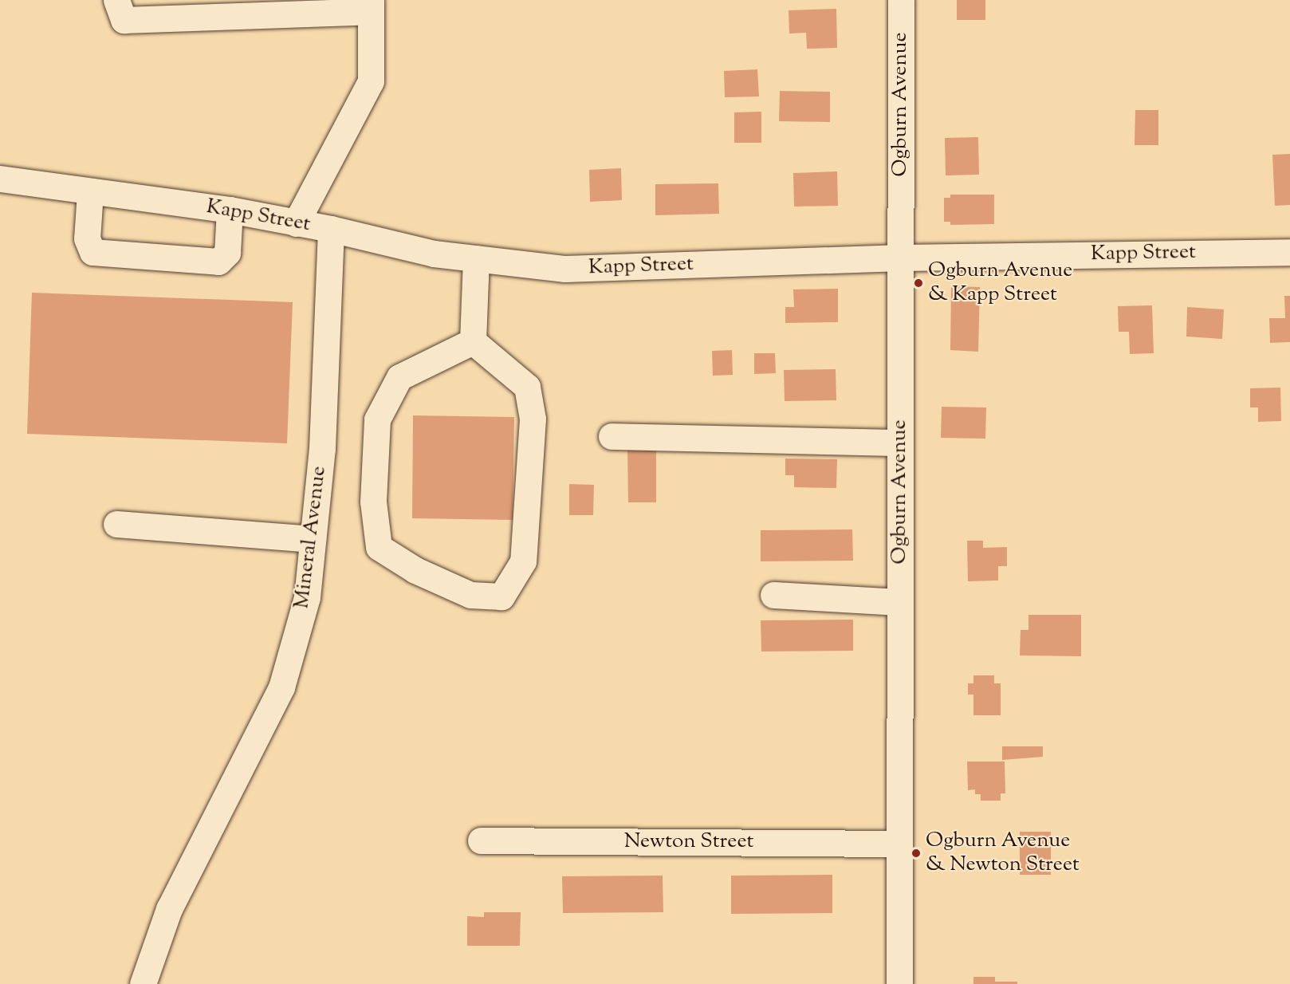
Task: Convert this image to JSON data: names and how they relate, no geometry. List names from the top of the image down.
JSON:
{
  "streets": {
    "street": [
      "Ogburn Avenue",
      "Kapp Street",
      "Mineral Avenue",
      "Newton Street"
    ]
  },
  "crossings": [
    ["Ogburn Avenue", "Kapp Street"],
    ["Ogburn Avenue", "Newton Street"],
    ["Kapp Street", "Mineral Avenue"]
  ],
  "places": ["Ogburn Avenue & Kapp Street", "Ogburn Avenue & Newton Street"]
}
